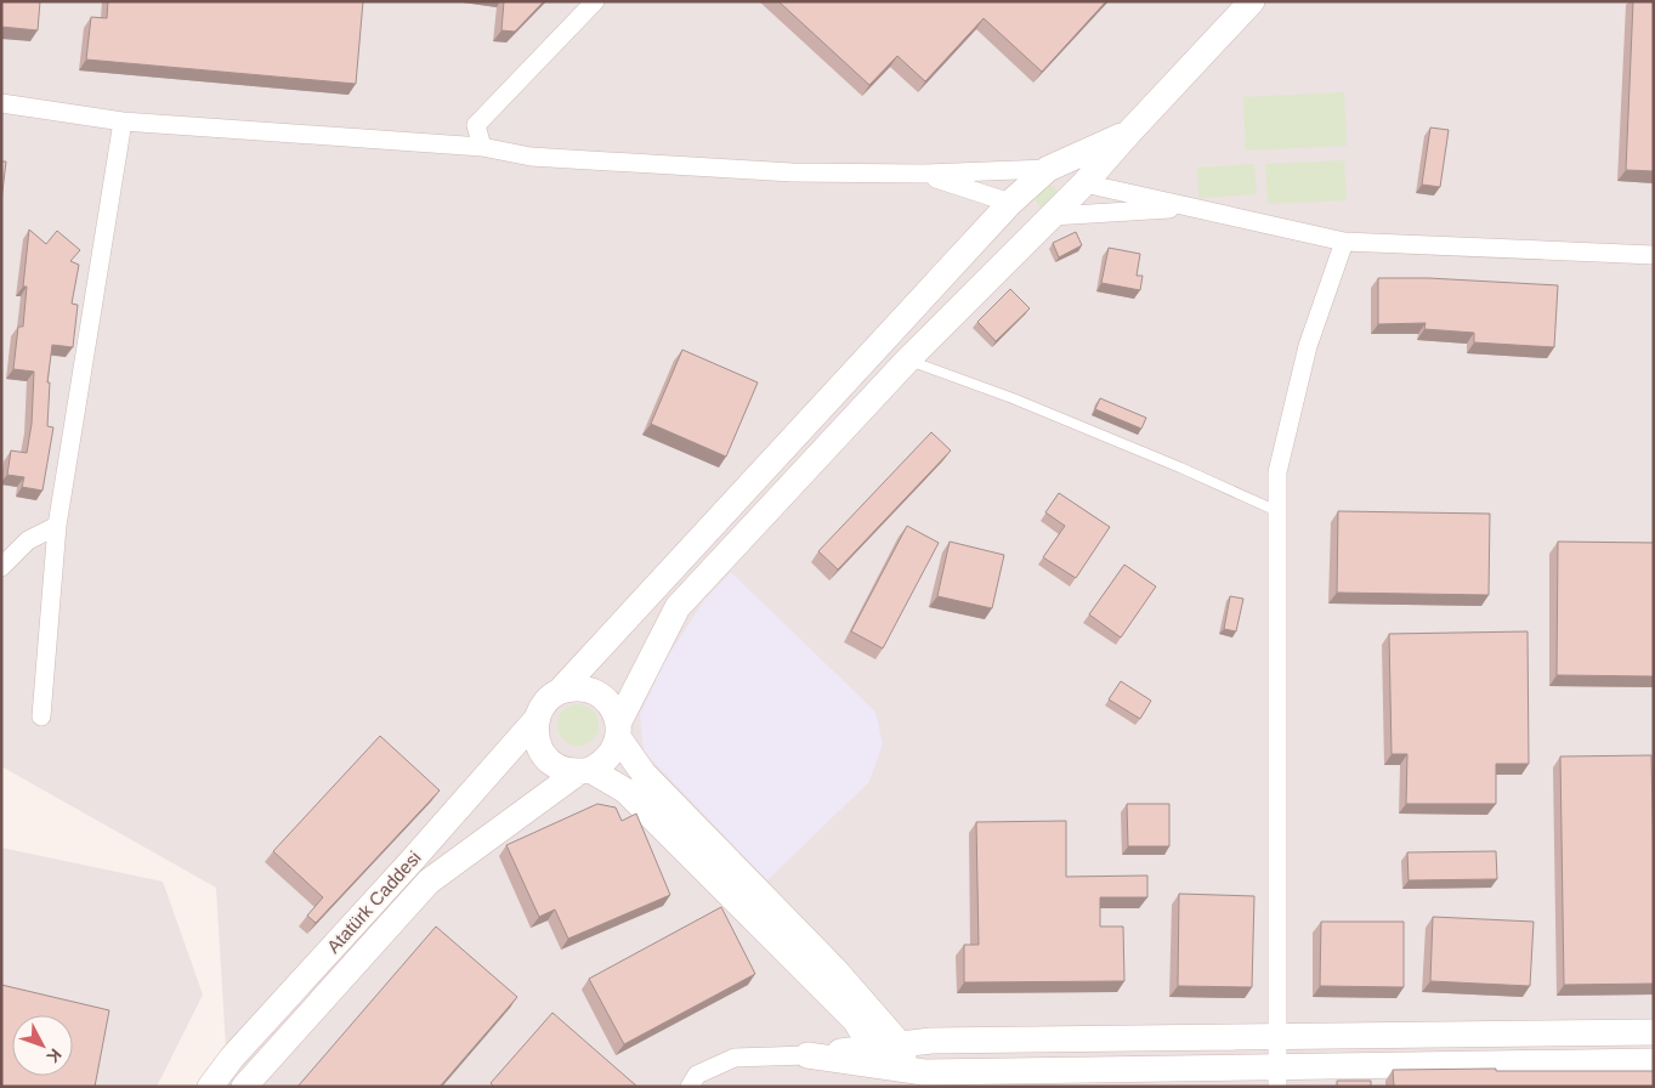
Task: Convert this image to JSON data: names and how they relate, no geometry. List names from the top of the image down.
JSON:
{
  "streets": {
    "street": ["Atatürk Caddesi"]
  },
  "north": "bottom right"
}
